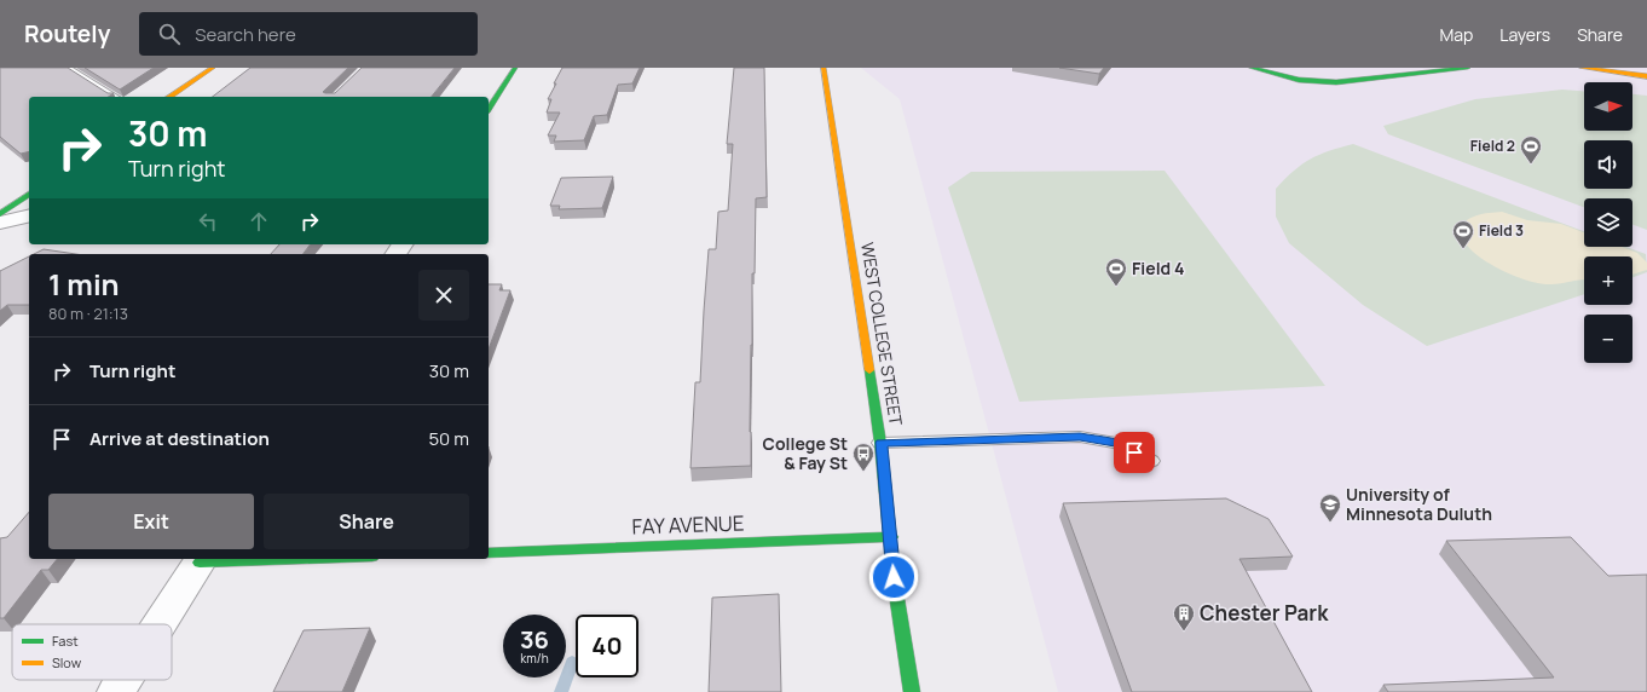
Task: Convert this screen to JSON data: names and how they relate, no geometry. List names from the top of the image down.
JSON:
{
  "streets": {
    "street": ["WEST COLLEGE STREET", "FAY AVENUE"]
  },
  "crossings": [
    ["WEST COLLEGE STREET", "FAY AVENUE"]
  ],
  "places": {
    "sports": ["Field 2", "Field 3", "Field 4"],
    "bus stop": ["College St & Fay St"],
    "school or university": ["University of Minnesota Duluth"],
    "building": ["Chester Park"]
  },
  "legend": ["Fast", "Slow"],
  "north": "right",
  "page": {
    "header": "Routely",
    "search": "Search here",
    "nav": ["Map", "Layers", "Share"],
    "map_buttons": ["+", "−"],
    "turn": ["30 m", "Turn right"],
    "heading": ["1 min", "80 m · 21:13"],
    "list": [
      {
        "name": "Turn right",
        "value": "30 m"
      },
      {
        "name": "Arrive at destination",
        "value": "50 m"
      }
    ],
    "buttons": ["Exit", "Share"],
    "speed": "36 km/h",
    "limit": "40"
  }
}
